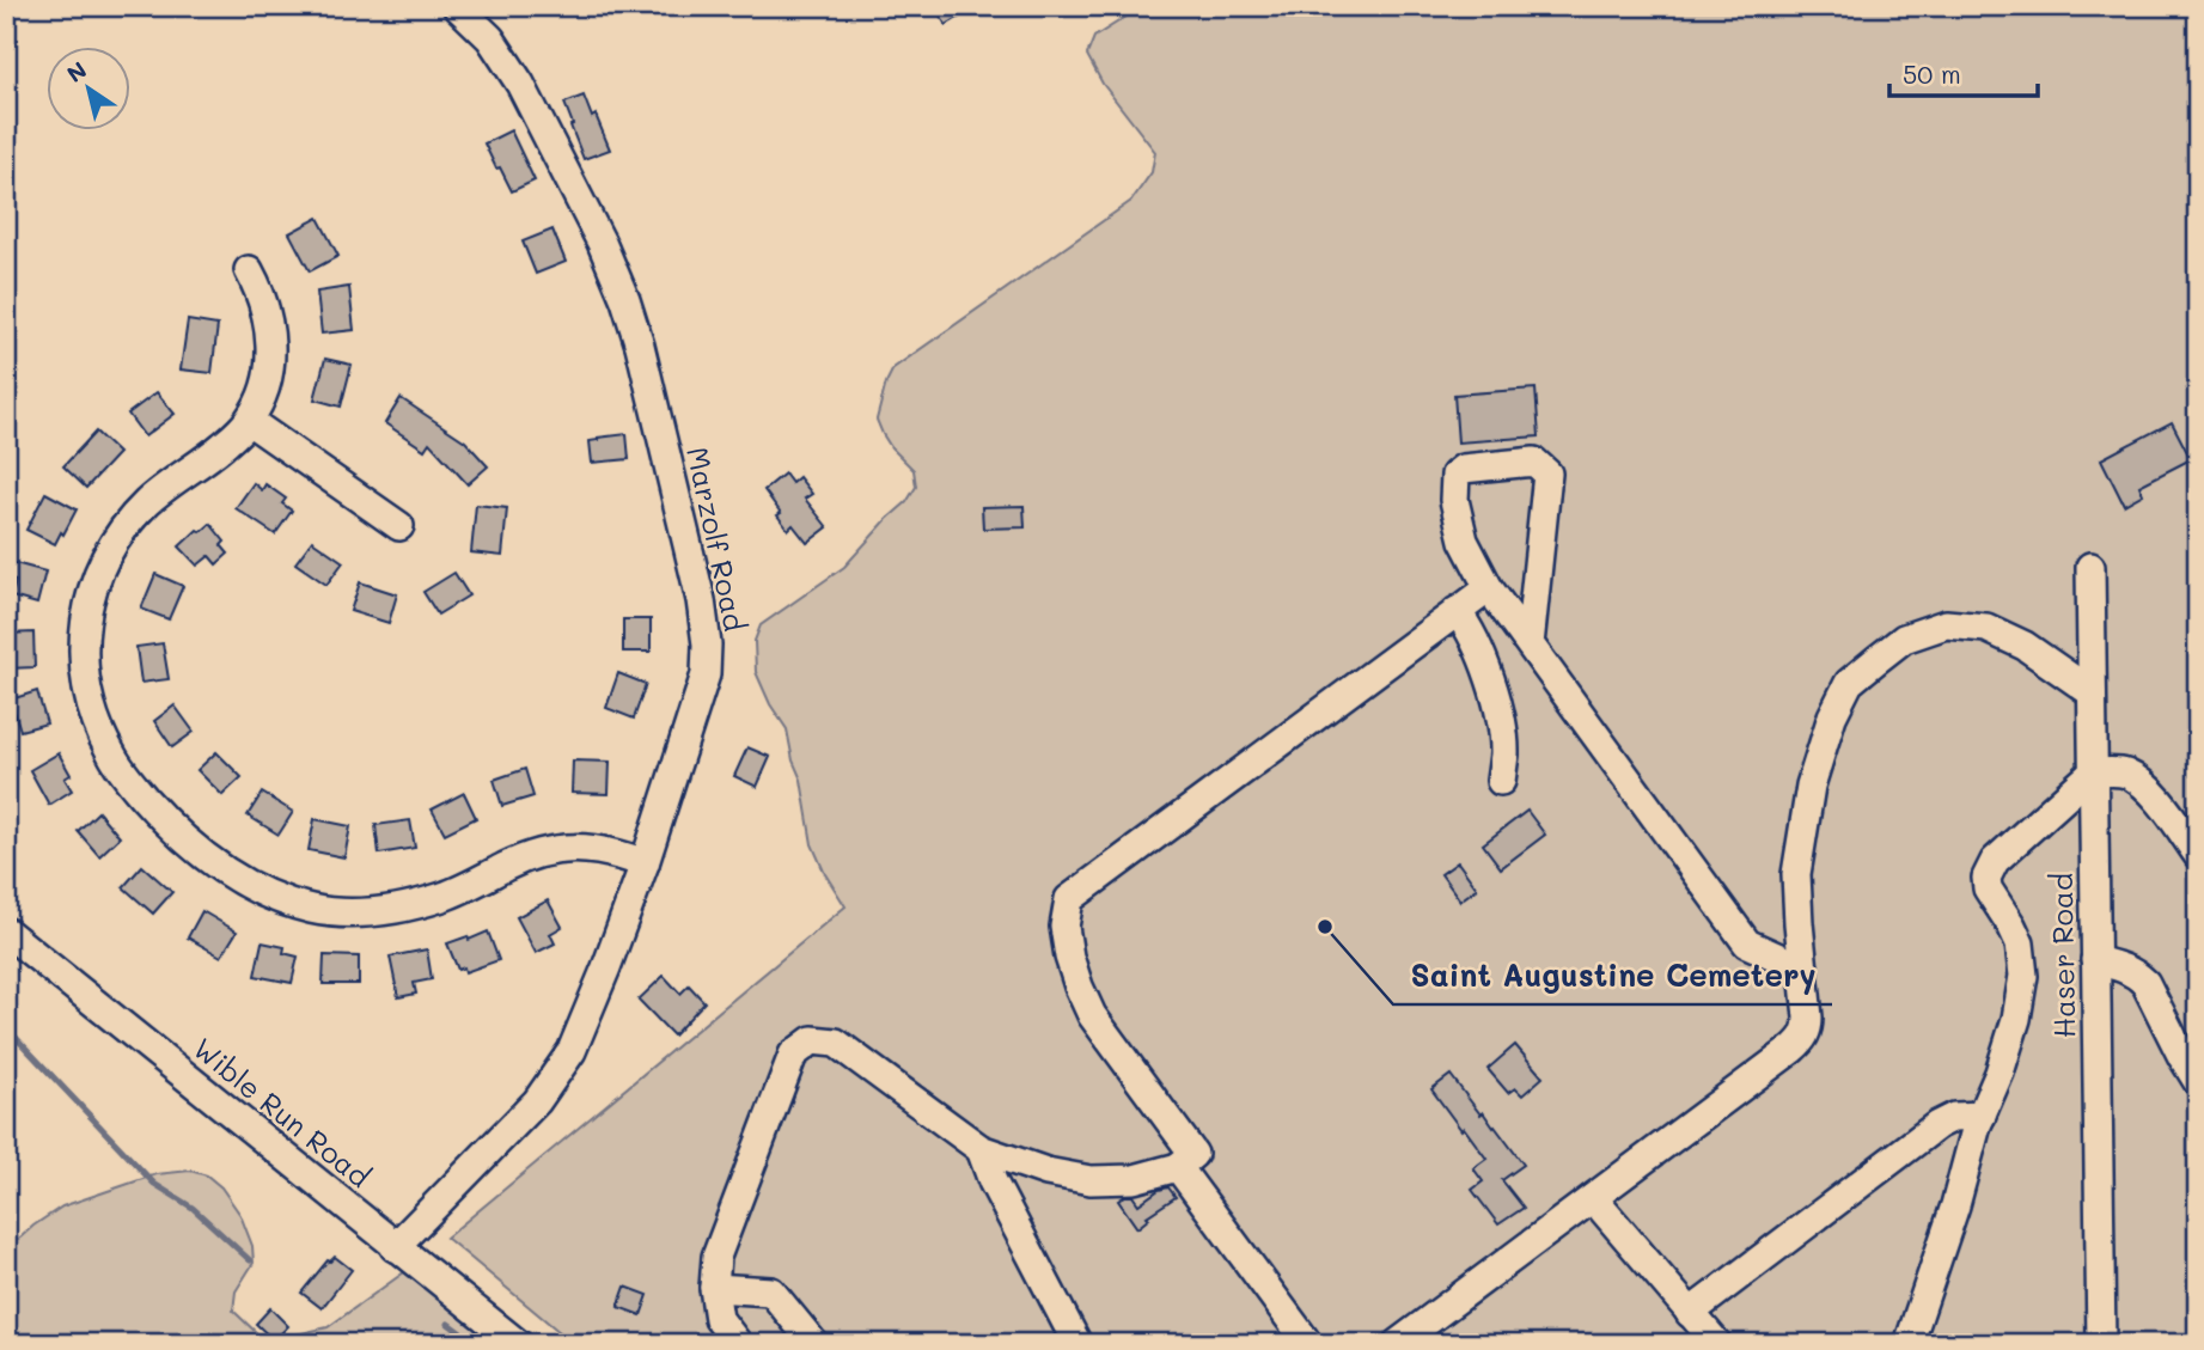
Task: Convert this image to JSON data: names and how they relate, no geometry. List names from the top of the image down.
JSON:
{
  "streets": {
    "street": ["Marzolf Road", "Haser Road", "Wible Run Road"]
  },
  "crossings": [
    ["Marzolf Road", "Wible Run Road"]
  ],
  "places": ["Saint Augustine Cemetery"],
  "scale_bar": "50 m",
  "north": "top left"
}
